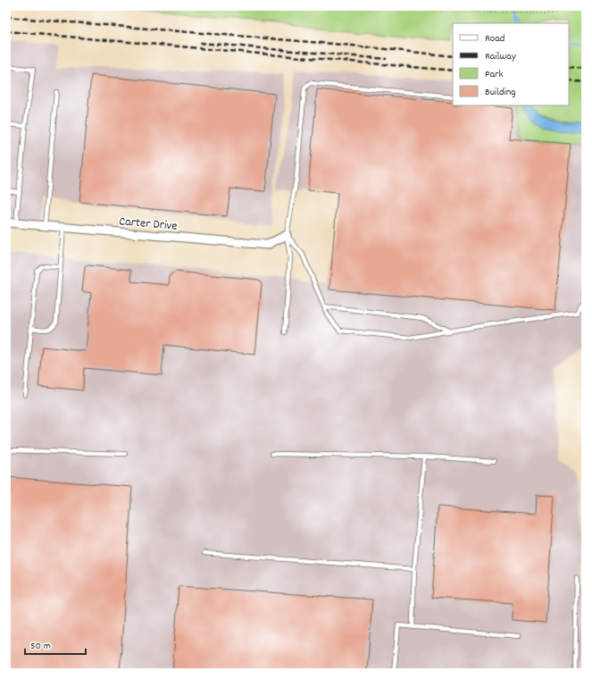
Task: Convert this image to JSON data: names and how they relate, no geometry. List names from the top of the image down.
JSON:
{
  "streets": {
    "street": ["Carter Drive"]
  },
  "legend": [
    "Road",
    "Railway",
    "Park",
    "Building"
  ],
  "scale_bar": "50 m"
}
